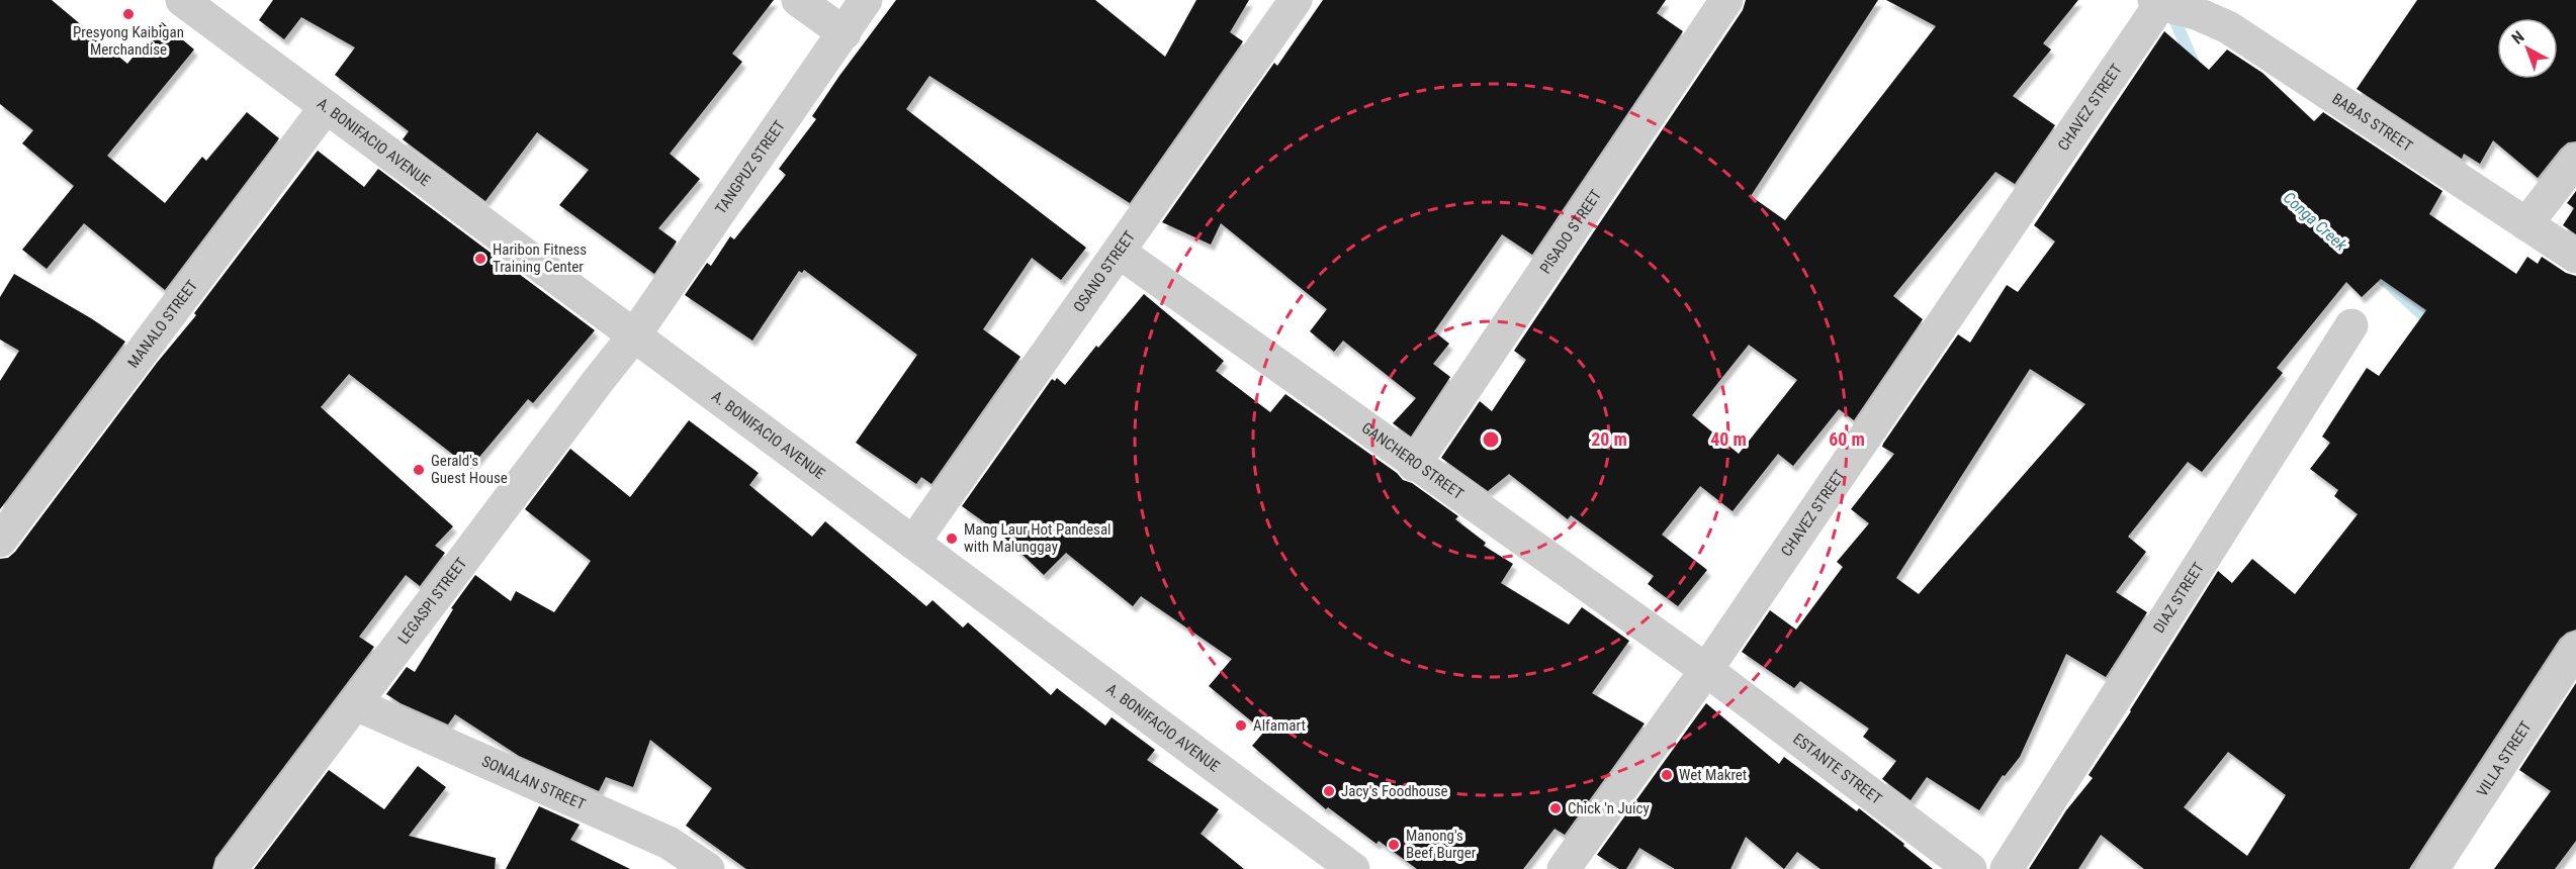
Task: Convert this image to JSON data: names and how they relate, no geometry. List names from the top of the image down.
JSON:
{
  "streets": {
    "street": [
      "CHAVEZ STREET",
      "BABAS STREET",
      "A. BONIFACIO AVENUE",
      "TANGPUZ STREET",
      "PISADO STREET",
      "OSANO STREET",
      "MANALO STREET",
      "GANCHERO STREET",
      "DIAZ STREET",
      "LEGASPI STREET",
      "VILLA STREET",
      "ESTANTE STREET",
      "SONALAN STREET"
    ]
  },
  "crossings": [
    ["CHAVEZ STREET", "BABAS STREET"],
    ["CHAVEZ STREET", "GANCHERO STREET"],
    ["CHAVEZ STREET", "ESTANTE STREET"],
    ["A. BONIFACIO AVENUE", "TANGPUZ STREET"],
    ["A. BONIFACIO AVENUE", "OSANO STREET"],
    ["A. BONIFACIO AVENUE", "MANALO STREET"],
    ["A. BONIFACIO AVENUE", "LEGASPI STREET"],
    ["TANGPUZ STREET", "LEGASPI STREET"],
    ["PISADO STREET", "GANCHERO STREET"],
    ["OSANO STREET", "GANCHERO STREET"],
    ["GANCHERO STREET", "ESTANTE STREET"],
    ["LEGASPI STREET", "SONALAN STREET"]
  ],
  "water": ["Conga Creek"],
  "places": [
    "Presyong Kaibigan Merchandise",
    "Haribon Fitness Training Center",
    "Gerald's Guest House",
    "Mang Laur Hot Pandesal with Malunggay",
    "Alfamart",
    "Wet Makret",
    "Jacy's Foodhouse",
    "Chick 'n Juicy",
    "Manong's Beef Burger"
  ],
  "north": "top left",
  "rings": ["20 m", "40 m", "60 m"]
}
